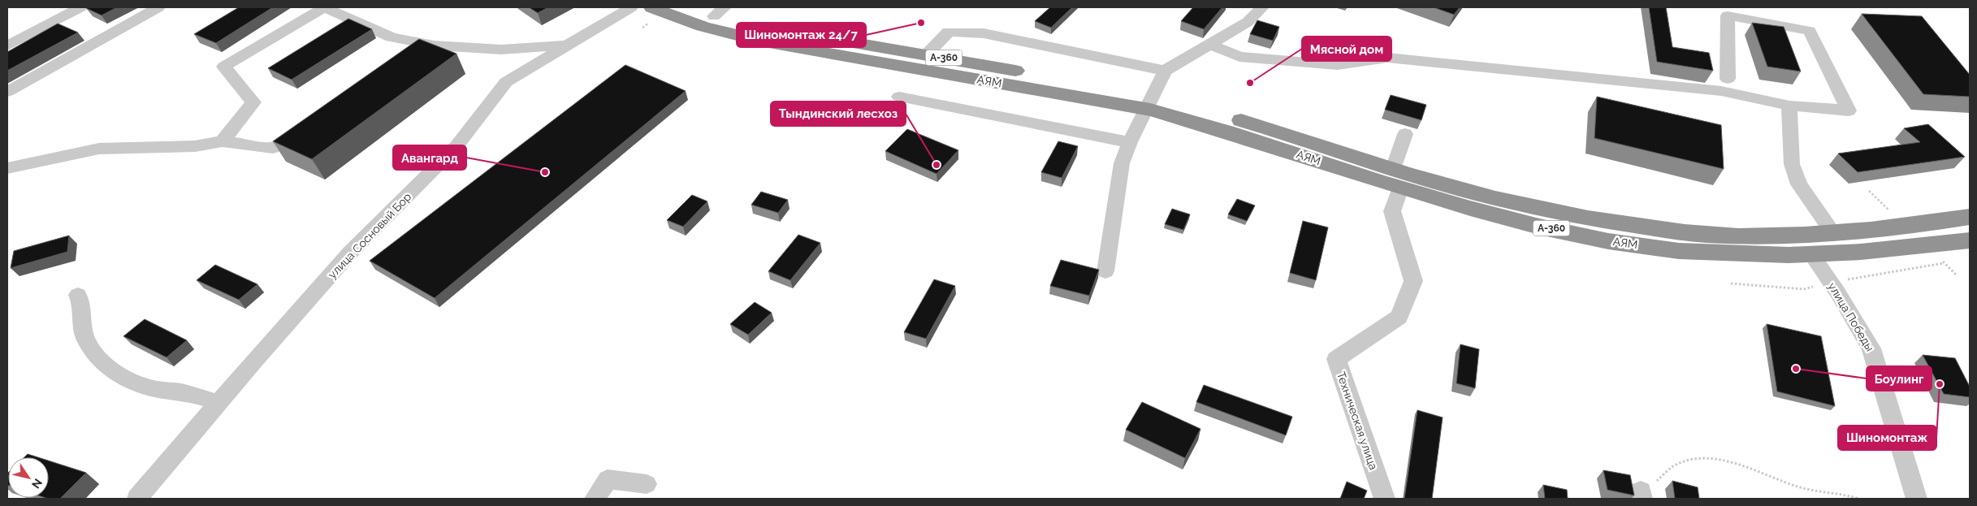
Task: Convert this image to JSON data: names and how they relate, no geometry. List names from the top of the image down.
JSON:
{
  "streets": {
    "highway": ["А-360", "АЯМ"],
    "street": ["улица Сосновый Бор", "улица Победы", "Техническая улица"]
  },
  "crossings": [
    ["АЯМ", "улица Победы"],
    ["АЯМ", "Техническая улица"]
  ],
  "places": [
    "Шиномонтаж 24/7",
    "Мясной дом",
    "Тындинский лесхоз",
    "Авангард",
    "Боулинг",
    "Шиномонтаж"
  ],
  "north": "bottom right"
}
